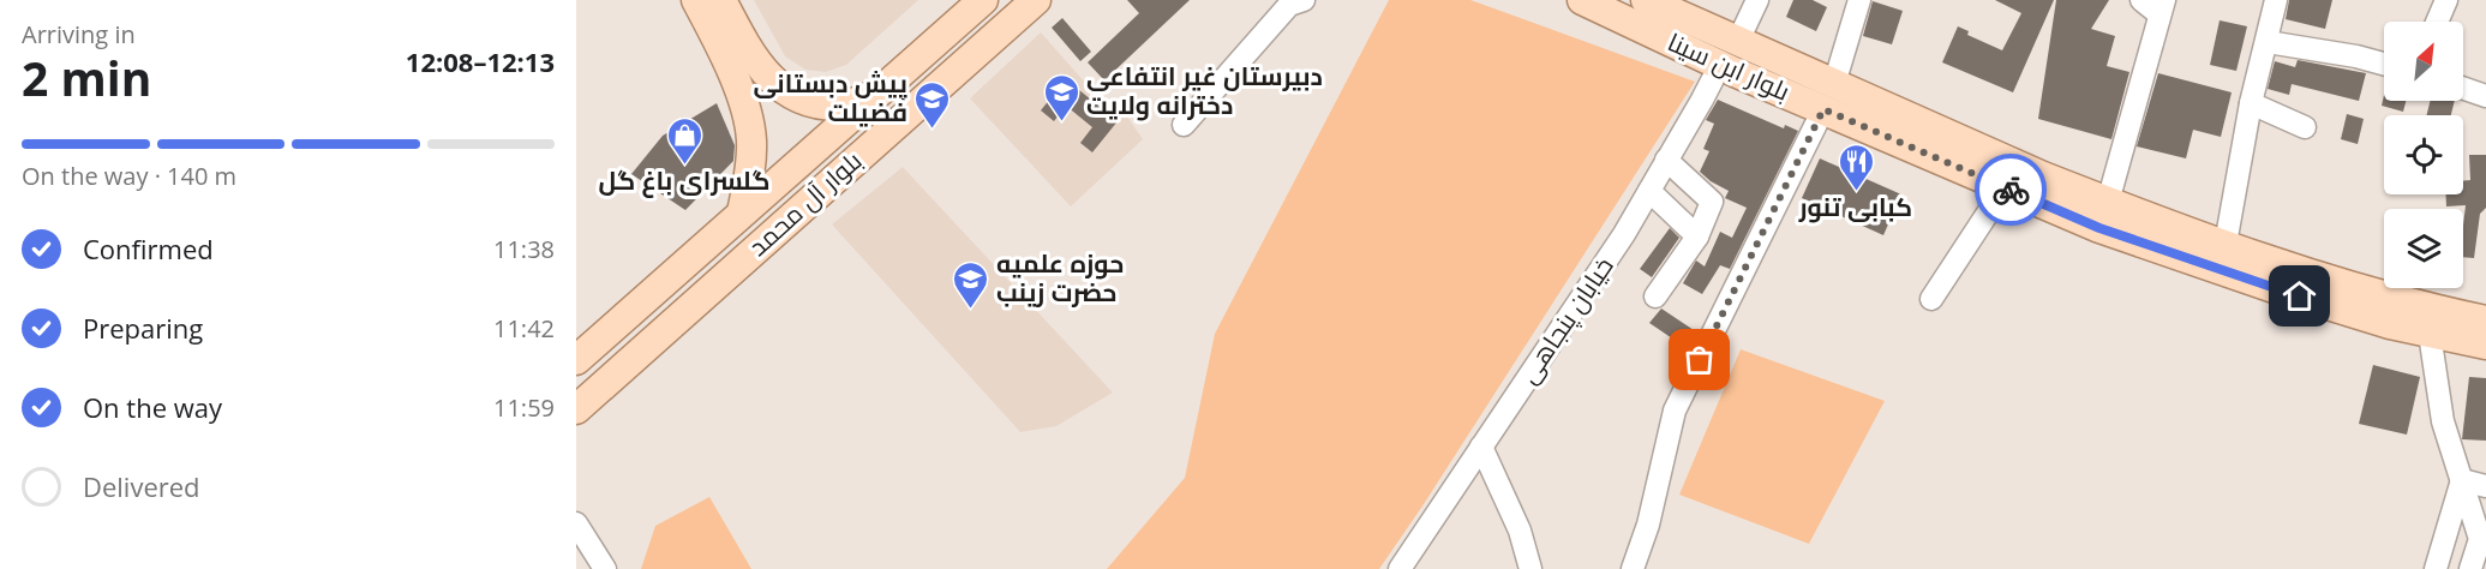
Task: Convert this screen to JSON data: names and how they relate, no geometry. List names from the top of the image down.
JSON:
{
  "streets": {
    "main road": ["بلوار ابن سینا", "بلوار آل محمد"],
    "street": ["خیابان پنجاهی"]
  },
  "crossings": [
    ["بلوار ابن سینا", "خیابان پنجاهی"]
  ],
  "places": {
    "school or university": ["دبیرستان غیر انتفاعی دخترانه ولایت", "پیش دبستانی فضیلت", "حوزه علمیه حضرت زینب"],
    "shop": ["گلسرای باغ گل"],
    "restaurant": ["کبابی تنور"]
  },
  "north": "top right",
  "page": {
    "heading": ["2 min", "Arriving in", "12:08–12:13"],
    "bar": "On the way · 140 m",
    "list": [
      ["Confirmed", "11:38"],
      ["Preparing", "11:42"],
      ["On the way", "11:59"],
      "Delivered"
    ]
  }
}
